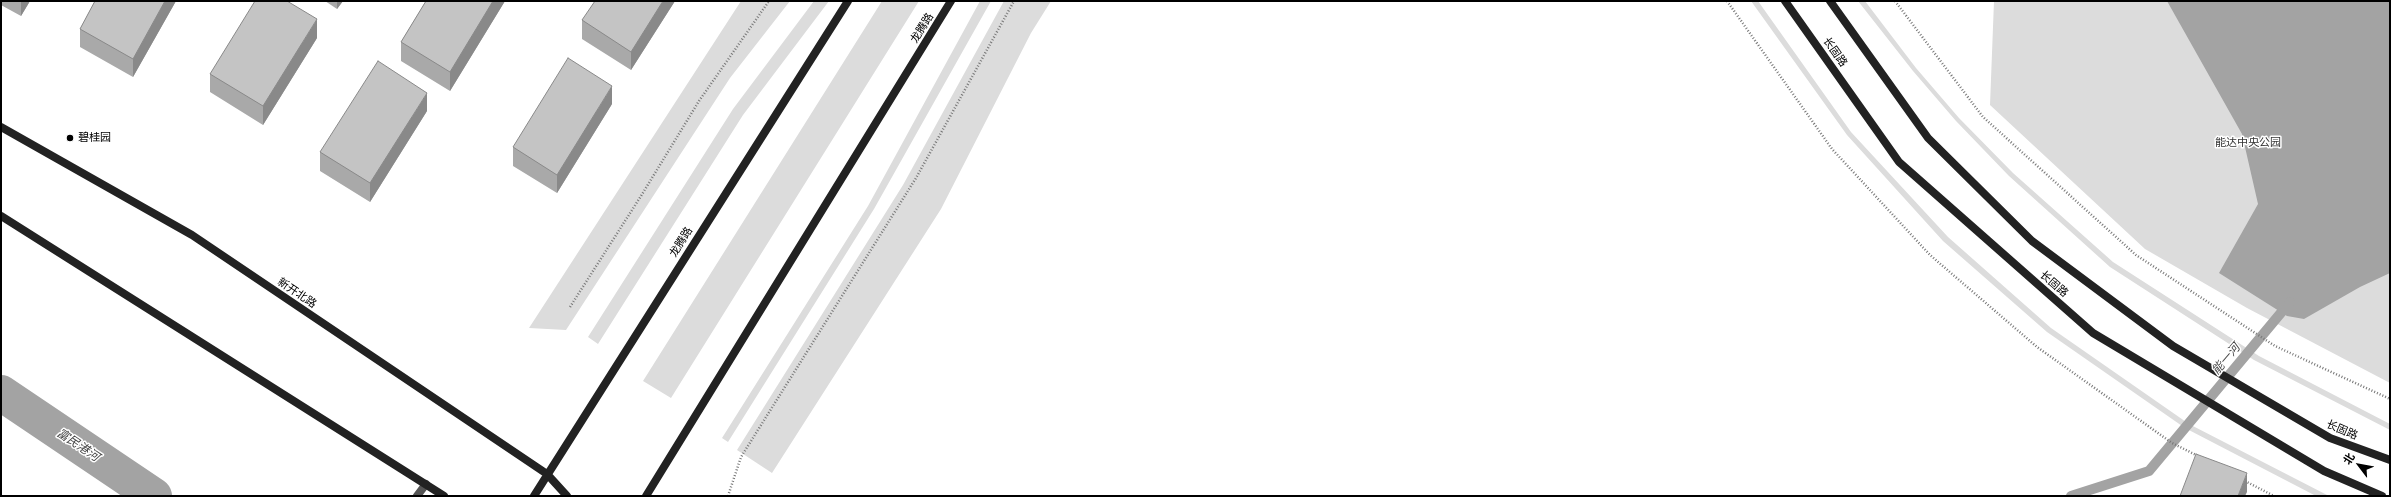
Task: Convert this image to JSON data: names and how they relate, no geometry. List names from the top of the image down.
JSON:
{
  "streets": {
    "main road": ["龙腾路", "长固路", "新开北路"]
  },
  "crossings": [
    ["龙腾路", "新开北路"]
  ],
  "water": ["能一河", "富民港河"],
  "parks": ["能达中央公园"],
  "places": ["碧桂园"],
  "north": "top left"
}
